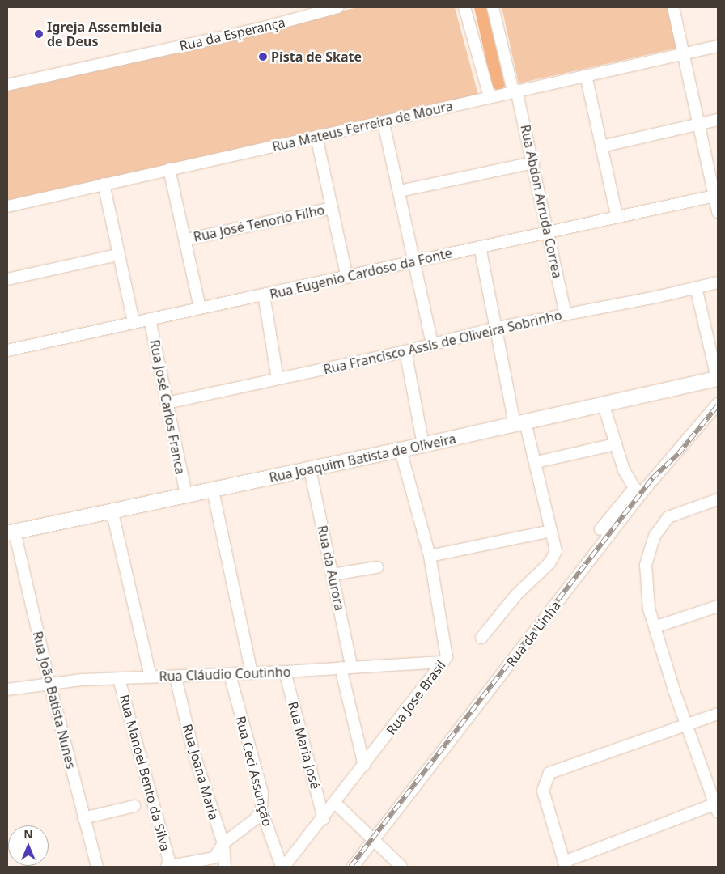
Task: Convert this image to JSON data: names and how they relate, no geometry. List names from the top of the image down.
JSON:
{
  "streets": {
    "street": [
      "Rua da Esperança",
      "Rua Mateus Ferreira de Moura",
      "Rua Abdon Arruda Correa",
      "Rua José Tenorio Filho",
      "Rua Eugenio Cardoso da Fonte",
      "Rua Francisco Assis de Oliveira Sobrinho",
      "Rua José Carlos Franca",
      "Rua Joaquim Batista de Oliveira",
      "Rua da Aurora",
      "Rua da Linha",
      "Rua Cláudio Coutinho",
      "Rua Jose Brasil",
      "Rua João Batista Nunes",
      "Rua Maria José",
      "Rua Ceci Assunção",
      "Rua Joana Maria",
      "Rua Manoel Bento da Silva"
    ]
  },
  "crossings": [
    ["Rua Mateus Ferreira de Moura", "Rua Abdon Arruda Correa"],
    ["Rua Abdon Arruda Correa", "Rua Eugenio Cardoso da Fonte"],
    ["Rua Abdon Arruda Correa", "Rua Francisco Assis de Oliveira Sobrinho"],
    ["Rua Eugenio Cardoso da Fonte", "Rua José Carlos Franca"],
    ["Rua Francisco Assis de Oliveira Sobrinho", "Rua José Carlos Franca"],
    ["Rua José Carlos Franca", "Rua Joaquim Batista de Oliveira"],
    ["Rua Joaquim Batista de Oliveira", "Rua da Aurora"],
    ["Rua Joaquim Batista de Oliveira", "Rua Jose Brasil"],
    ["Rua Joaquim Batista de Oliveira", "Rua João Batista Nunes"],
    ["Rua da Aurora", "Rua Cláudio Coutinho"],
    ["Rua da Aurora", "Rua Jose Brasil"],
    ["Rua Cláudio Coutinho", "Rua Jose Brasil"],
    ["Rua Cláudio Coutinho", "Rua João Batista Nunes"],
    ["Rua Cláudio Coutinho", "Rua Maria José"],
    ["Rua Cláudio Coutinho", "Rua Ceci Assunção"],
    ["Rua Cláudio Coutinho", "Rua Joana Maria"],
    ["Rua Cláudio Coutinho", "Rua Manoel Bento da Silva"],
    ["Rua Jose Brasil", "Rua Maria José"],
    ["Rua Jose Brasil", "Rua Ceci Assunção"]
  ],
  "places": ["Igreja Assembleia de Deus", "Pista de Skate"],
  "north": "top"
}
